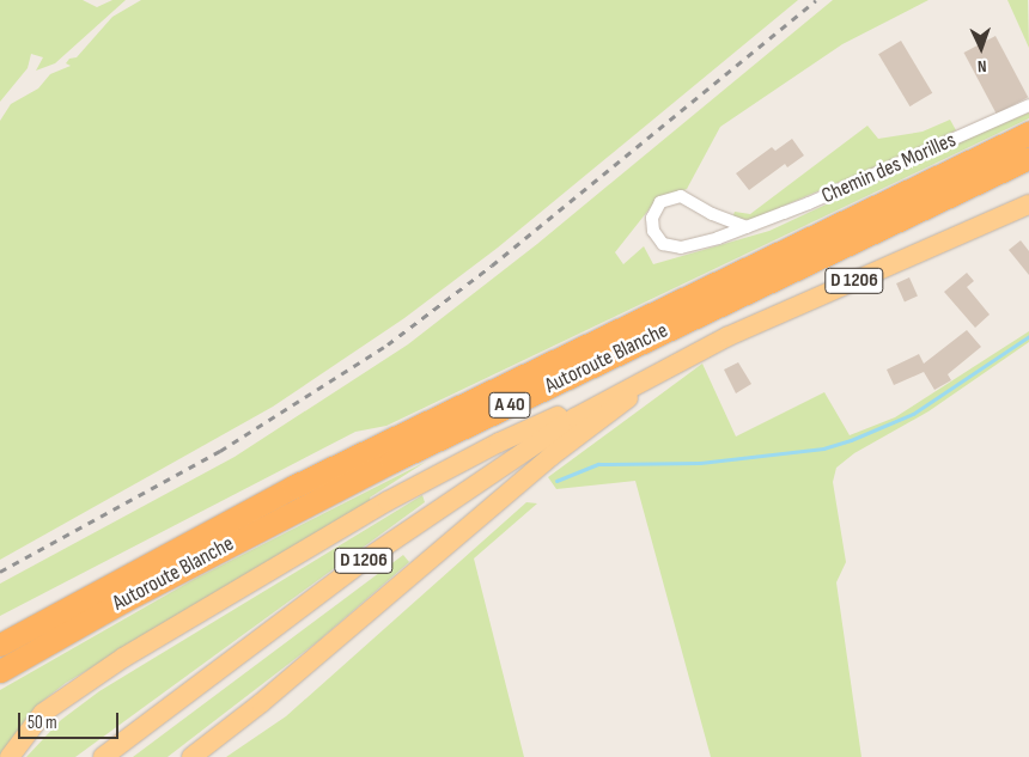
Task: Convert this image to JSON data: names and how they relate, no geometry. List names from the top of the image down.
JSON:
{
  "streets": {
    "highway": ["Autoroute Blanche", "A 40"],
    "main road": ["D 1206"],
    "street": ["Chemin des Morilles"]
  },
  "scale_bar": "50 m",
  "north": "bottom"
}
